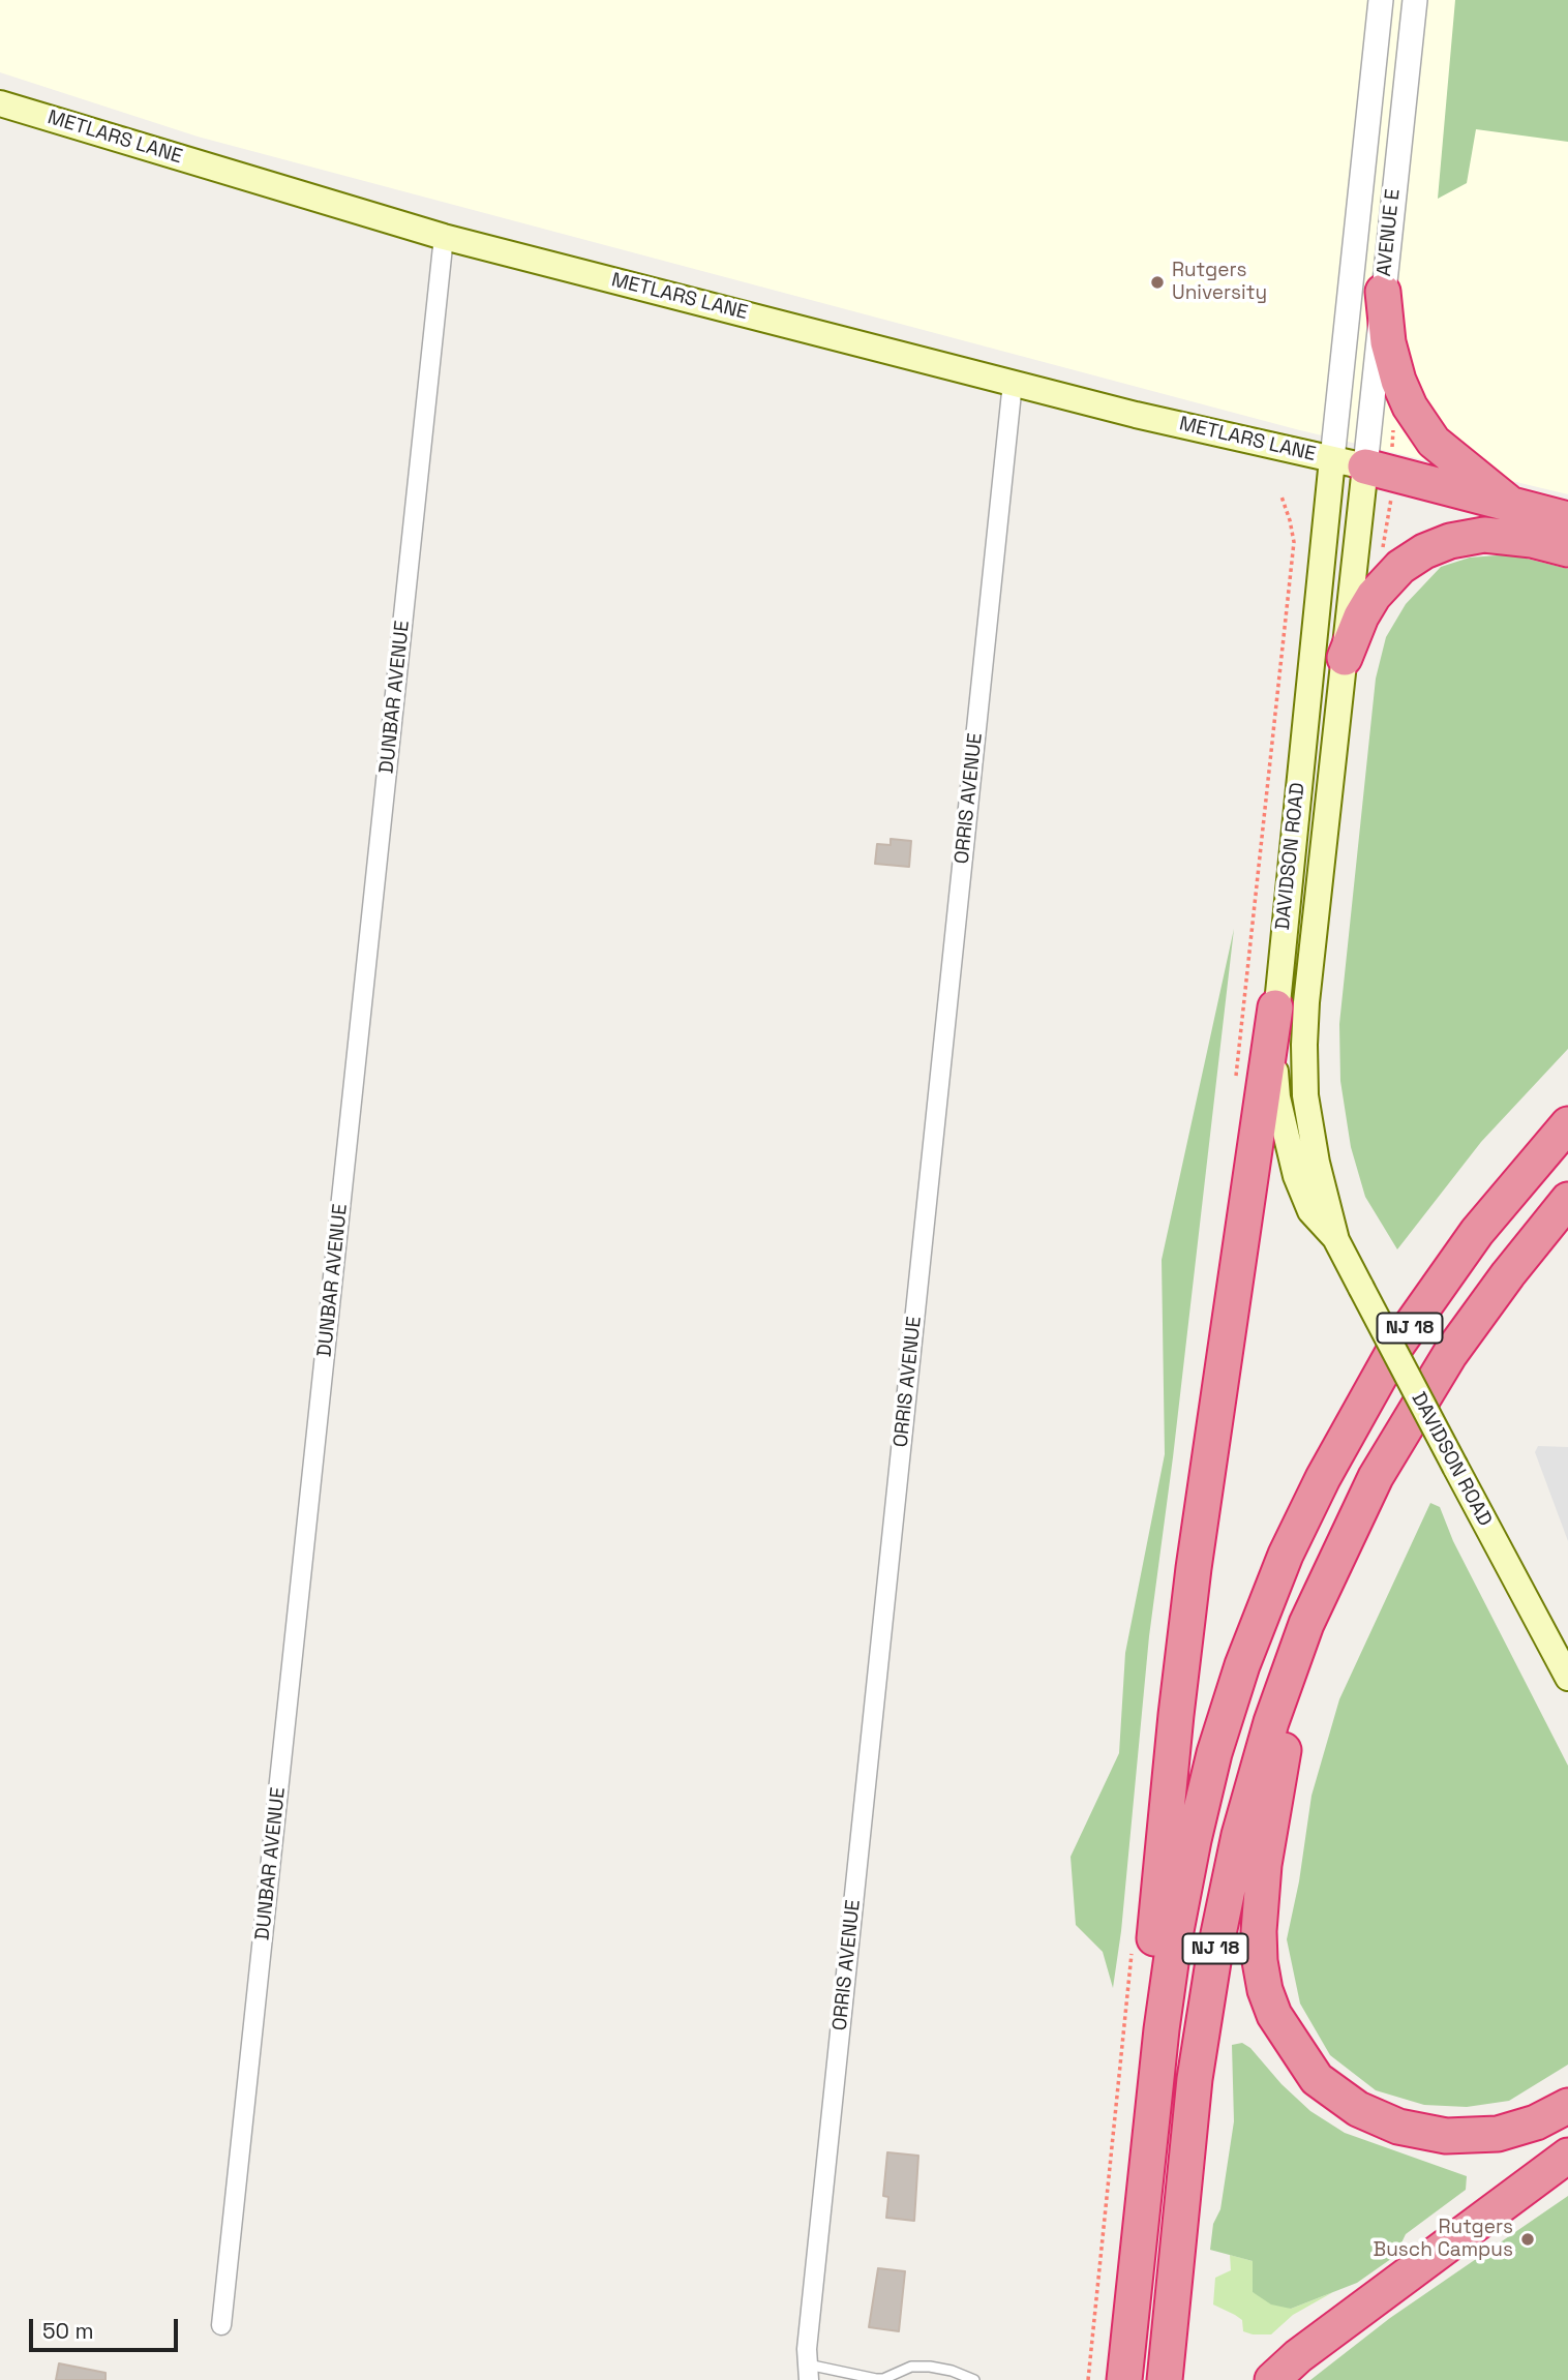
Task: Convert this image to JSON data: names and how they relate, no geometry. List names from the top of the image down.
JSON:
{
  "streets": {
    "highway": ["NJ 18"],
    "main road": ["METLARS LANE", "DAVIDSON ROAD"],
    "street": ["AVENUE E", "DUNBAR AVENUE", "ORRIS AVENUE"]
  },
  "crossings": [
    ["METLARS LANE", "AVENUE E"],
    ["METLARS LANE", "DUNBAR AVENUE"],
    ["METLARS LANE", "ORRIS AVENUE"],
    ["METLARS LANE", "DAVIDSON ROAD"],
    ["AVENUE E", "DAVIDSON ROAD"]
  ],
  "places": ["Rutgers University", "Rutgers Busch Campus"],
  "scale_bar": "50 m"
}
